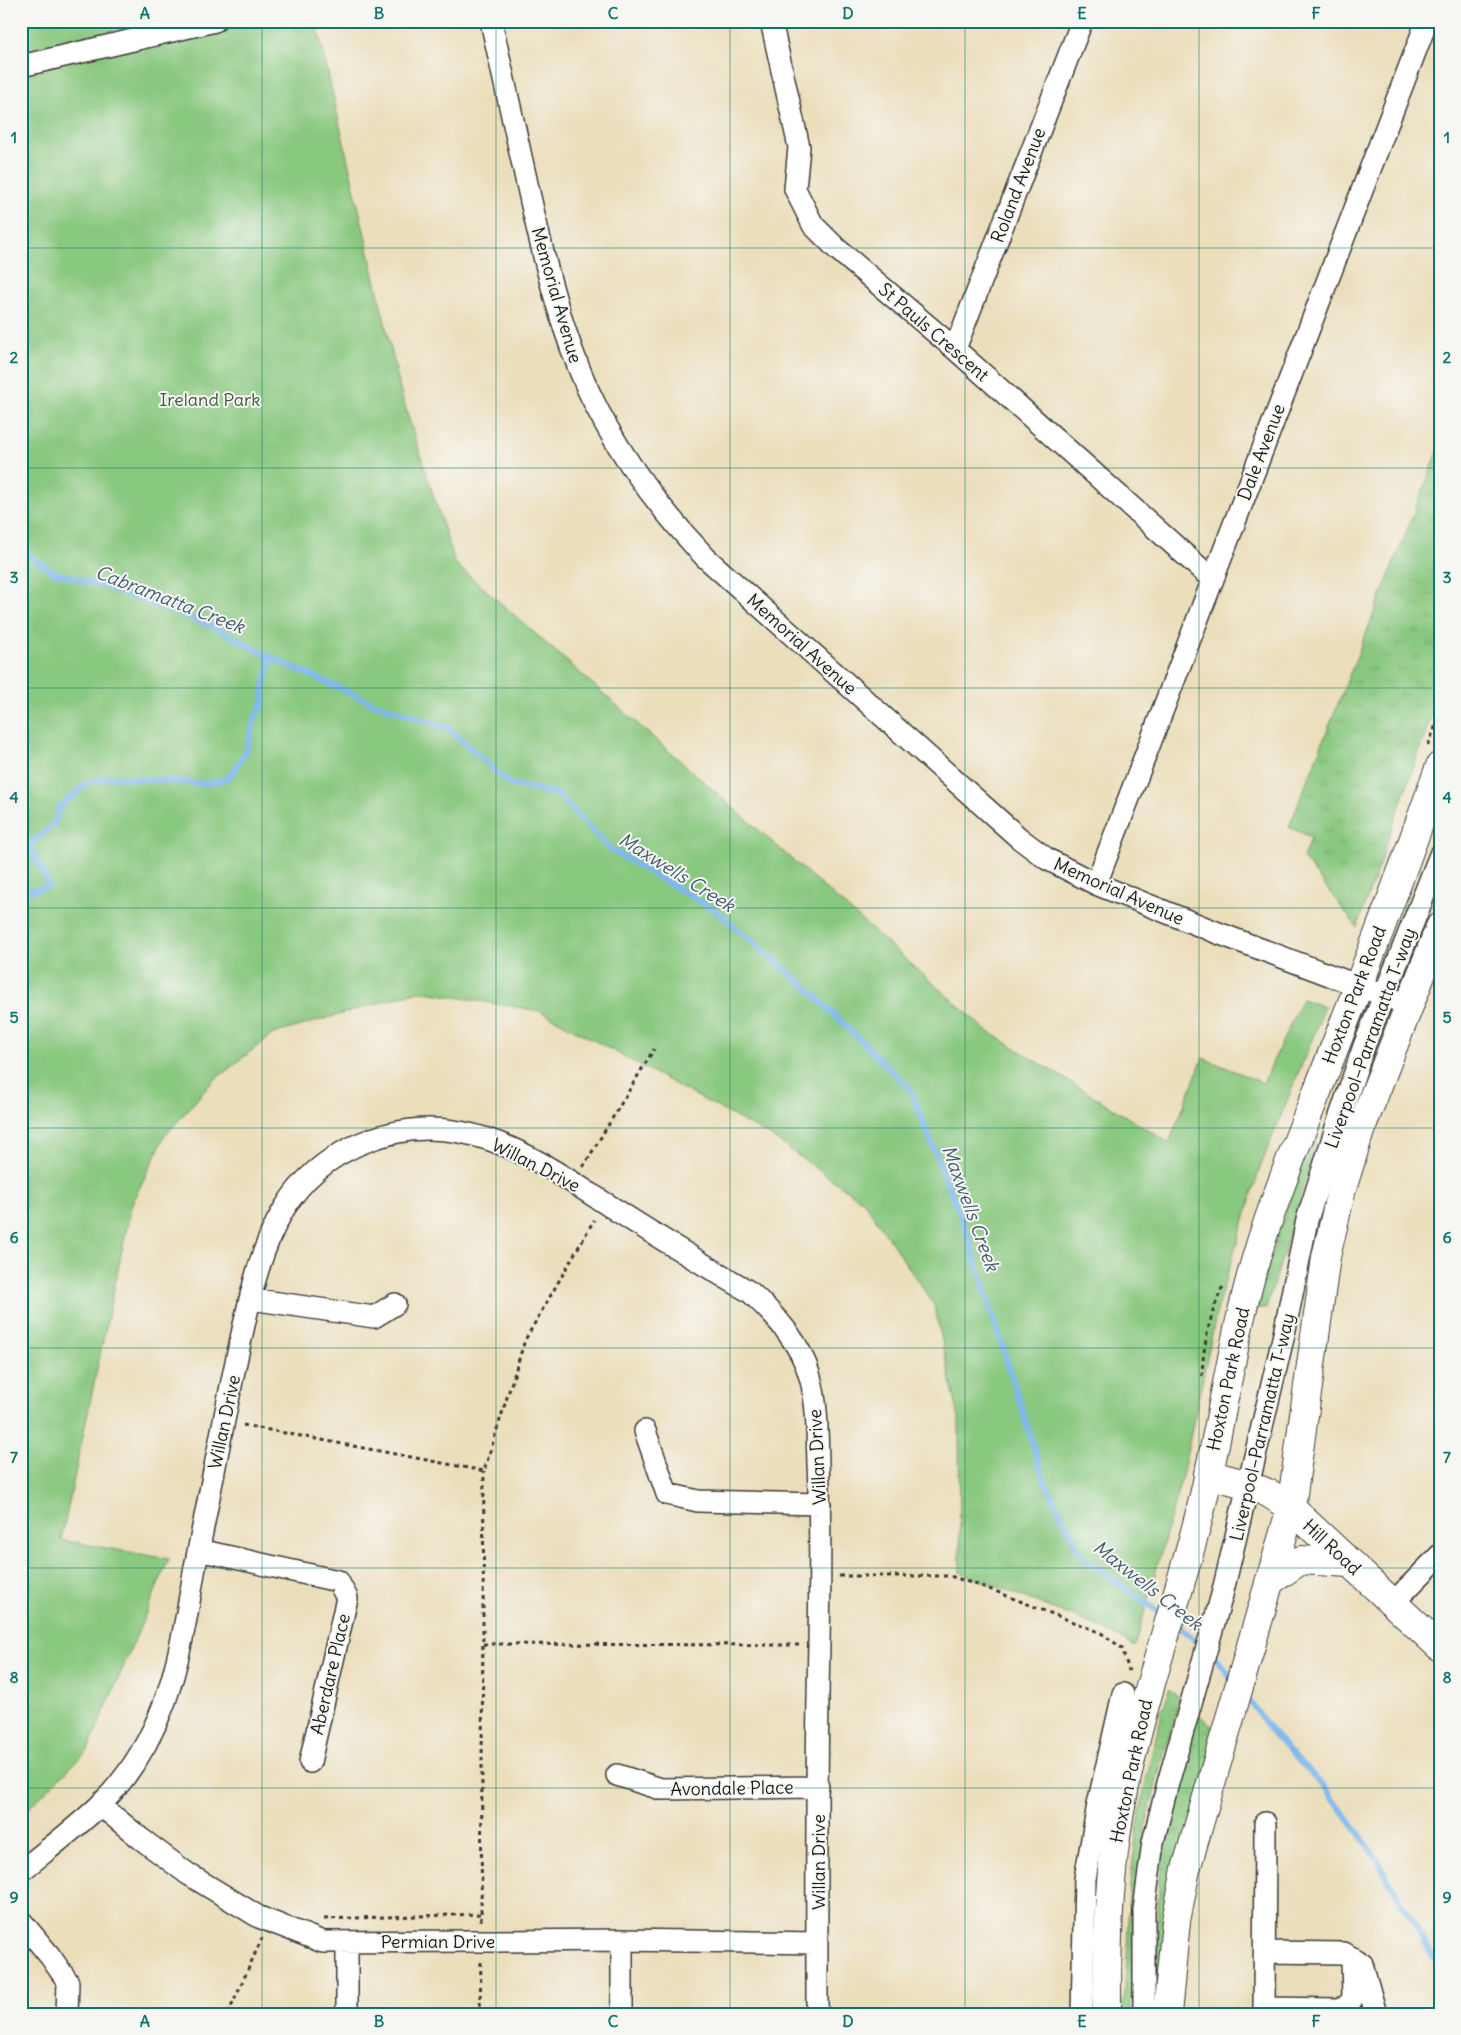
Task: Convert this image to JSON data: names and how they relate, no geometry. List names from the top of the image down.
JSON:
{
  "streets": {
    "main road": ["Hoxton Park Road", "Hill Road"],
    "street": [
      "Roland Avenue",
      "Memorial Avenue",
      "St Pauls Crescent",
      "Dale Avenue",
      "Liverpool–Parramatta T-way",
      "Willan Drive",
      "Aberdare Place",
      "Avondale Place",
      "Permian Drive"
    ]
  },
  "crossings": [
    ["Roland Avenue", "St Pauls Crescent"],
    ["Memorial Avenue", "Dale Avenue"],
    ["Memorial Avenue", "Hoxton Park Road"],
    ["Memorial Avenue", "Liverpool–Parramatta T-way"],
    ["St Pauls Crescent", "Dale Avenue"],
    ["Hoxton Park Road", "Hill Road"],
    ["Liverpool–Parramatta T-way", "Hill Road"],
    ["Willan Drive", "Aberdare Place"],
    ["Willan Drive", "Avondale Place"],
    ["Willan Drive", "Permian Drive"]
  ],
  "water": ["Cabramatta Creek", "Maxwells Creek"],
  "parks": ["Ireland Park"],
  "grid": {
    "columns": [
      "A",
      "B",
      "C",
      "D",
      "E",
      "F"
    ],
    "rows": [
      "1",
      "2",
      "3",
      "4",
      "5",
      "6",
      "7",
      "8",
      "9"
    ]
  }
}
